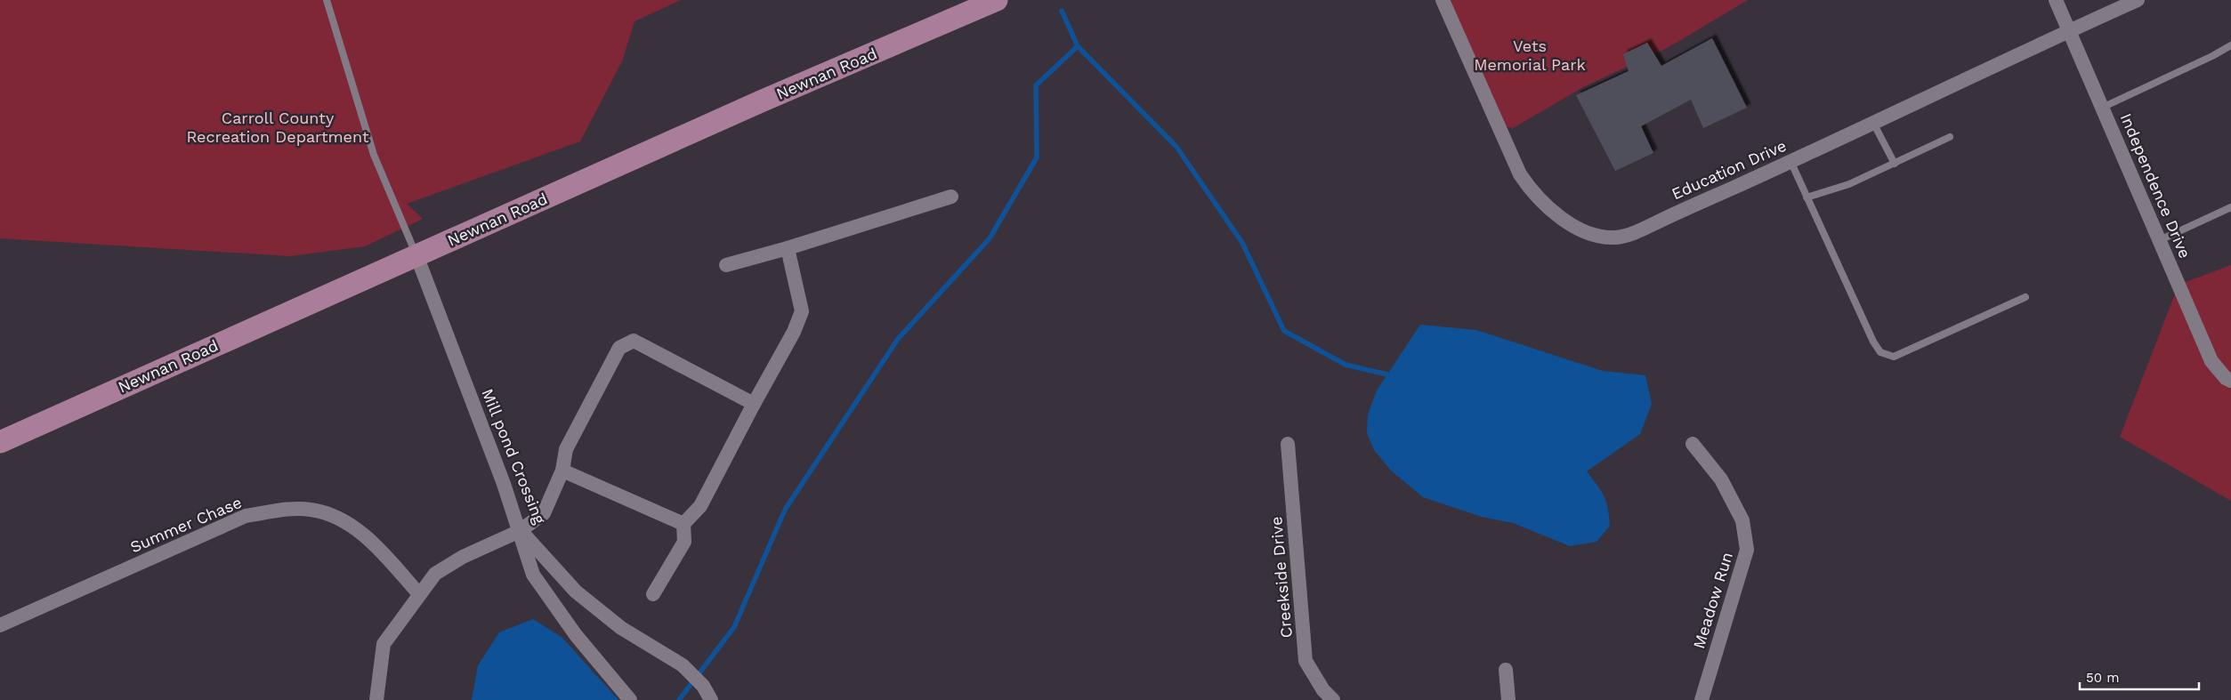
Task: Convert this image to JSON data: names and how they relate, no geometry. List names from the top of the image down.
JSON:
{
  "streets": {
    "main road": ["Newnan Road"],
    "street": [
      "Education Drive",
      "Independence Drive",
      "Mill pond Crossing",
      "Summer Chase",
      "Creekside Drive",
      "Meadow Run"
    ]
  },
  "crossings": [
    ["Newnan Road", "Mill pond Crossing"],
    ["Education Drive", "Independence Drive"]
  ],
  "parks": ["Vets Memorial Park", "Carroll County Recreation Department"],
  "scale_bar": "50 m"
}
